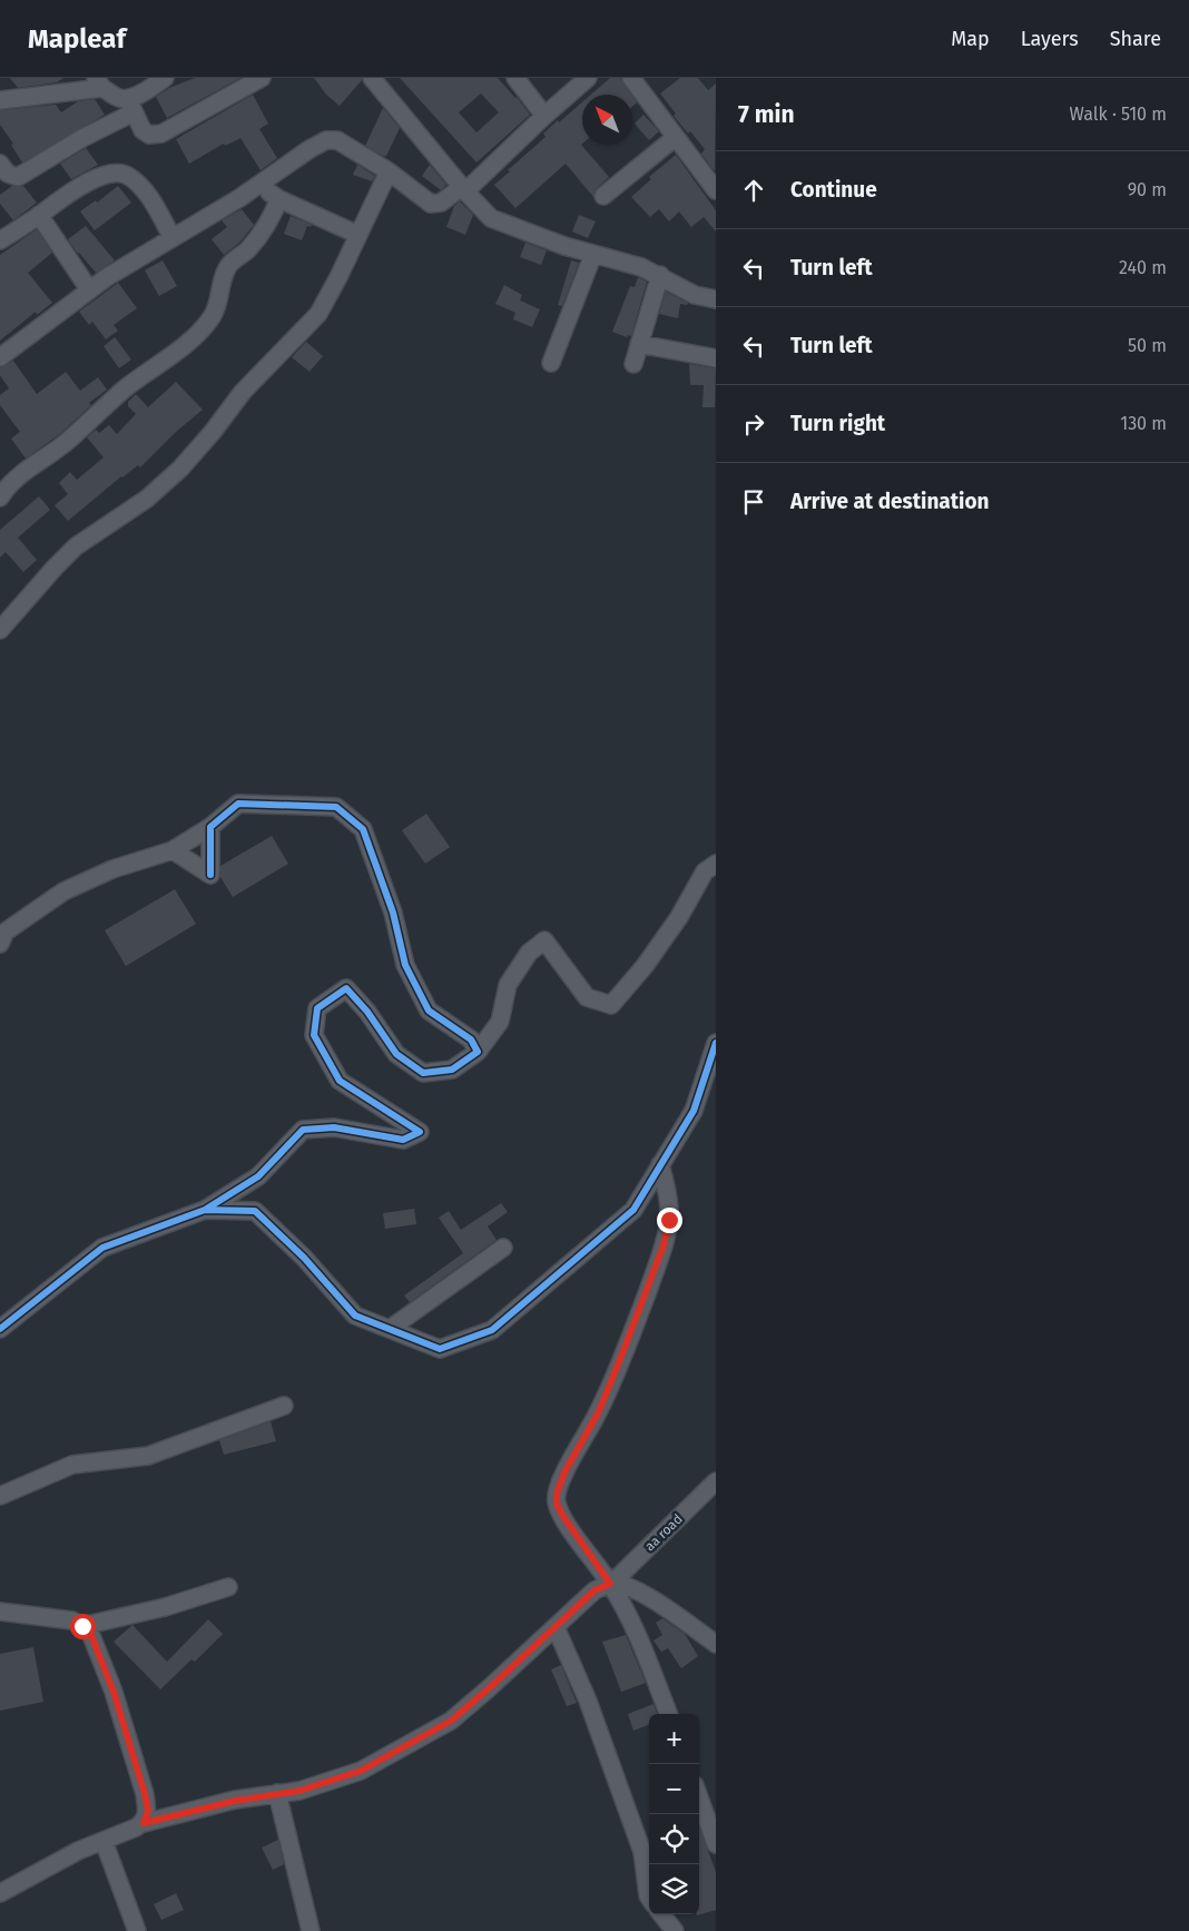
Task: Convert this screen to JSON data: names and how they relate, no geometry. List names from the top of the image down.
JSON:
{
  "streets": {
    "street": ["aa road"]
  },
  "north": "top left",
  "page": {
    "header": "Mapleaf",
    "nav": ["Map", "Layers", "Share"],
    "heading": ["7 min", "Walk · 510 m"],
    "list": [
      ["Continue", "90 m"],
      ["Turn left", "240 m"],
      ["Turn left", "50 m"],
      ["Turn right", "130 m"],
      "Arrive at destination"
    ],
    "map_buttons": ["+", "−"]
  }
}
